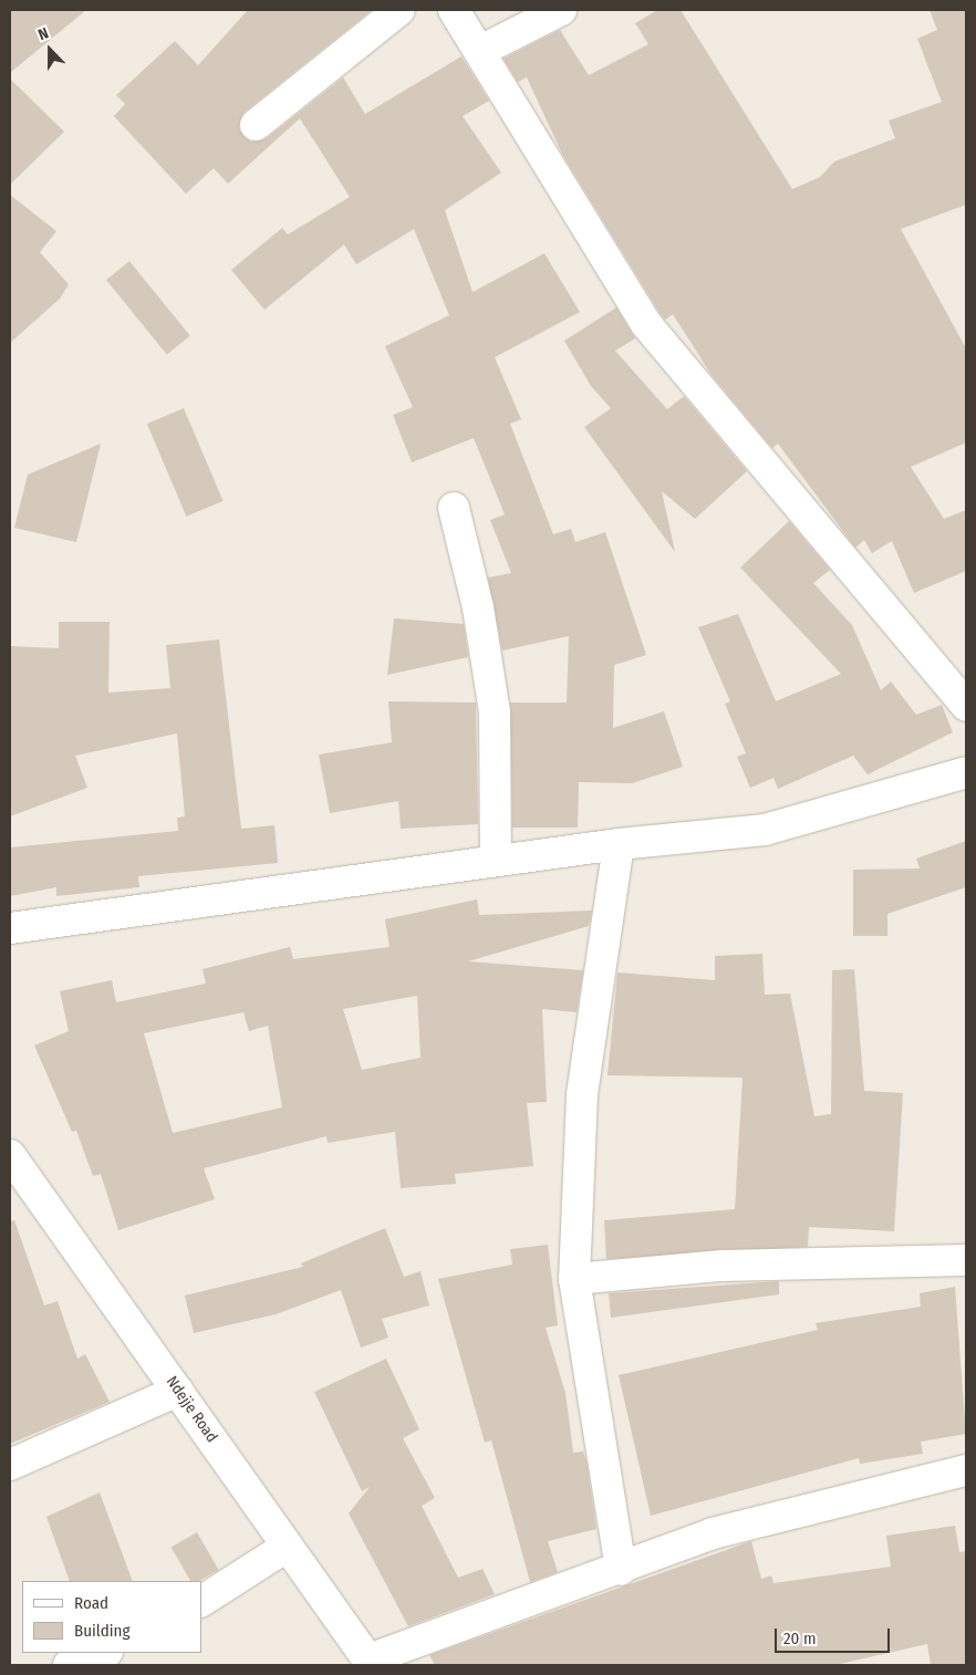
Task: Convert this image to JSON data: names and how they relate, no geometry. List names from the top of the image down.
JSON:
{
  "streets": {
    "street": ["Ndejje Road"]
  },
  "legend": ["Road", "Building"],
  "scale_bar": "20 m",
  "north": "top"
}
